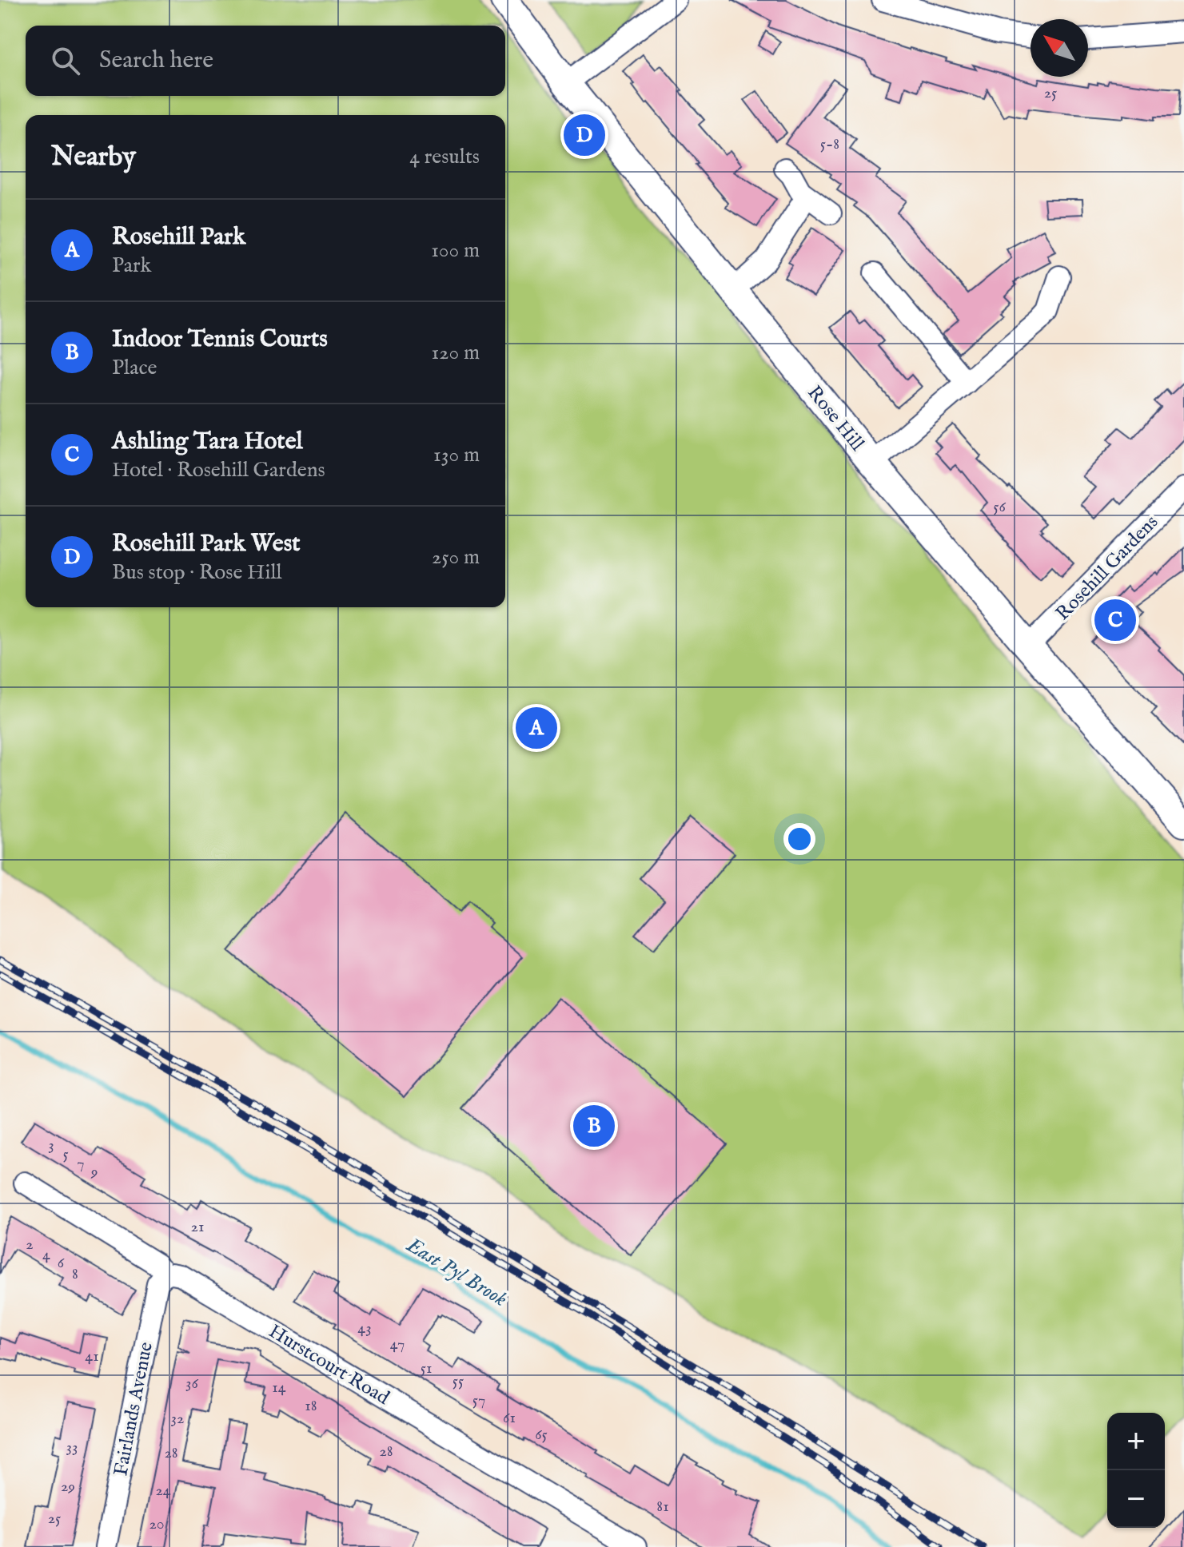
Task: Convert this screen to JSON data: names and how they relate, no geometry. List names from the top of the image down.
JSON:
{
  "streets": {
    "main road": ["Rose Hill"],
    "street": ["Rosehill Gardens", "Hurstcourt Road", "Fairlands Avenue"]
  },
  "crossings": [
    ["Rose Hill", "Rosehill Gardens"],
    ["Hurstcourt Road", "Fairlands Avenue"]
  ],
  "water": ["East Pyl Brook"],
  "house_numbers": [
    "25",
    "5-8",
    "56",
    "3",
    "5",
    "7",
    "9",
    "21",
    "2",
    "4",
    "6",
    "8",
    "43",
    "47",
    "41",
    "51",
    "55",
    "36",
    "14",
    "57",
    "18",
    "61",
    "32",
    "65",
    "33",
    "28",
    "28",
    "29",
    "24",
    "81",
    "25",
    "20"
  ],
  "north": "top left",
  "page": {
    "search": "Search here",
    "pins": [
      "D",
      "C",
      "A",
      "B"
    ],
    "heading": ["Nearby", "4 results"],
    "list": [
      {
        "mark": "A",
        "name": "Rosehill Park",
        "note": "Park",
        "value": "100 m"
      },
      {
        "mark": "B",
        "name": "Indoor Tennis Courts",
        "note": "Place",
        "value": "120 m"
      },
      {
        "mark": "C",
        "name": "Ashling Tara Hotel",
        "note": "Hotel · Rosehill Gardens",
        "value": "130 m"
      },
      {
        "mark": "D",
        "name": "Rosehill Park West",
        "note": "Bus stop · Rose Hill",
        "value": "250 m"
      }
    ],
    "map_buttons": ["+", "−"]
  }
}
